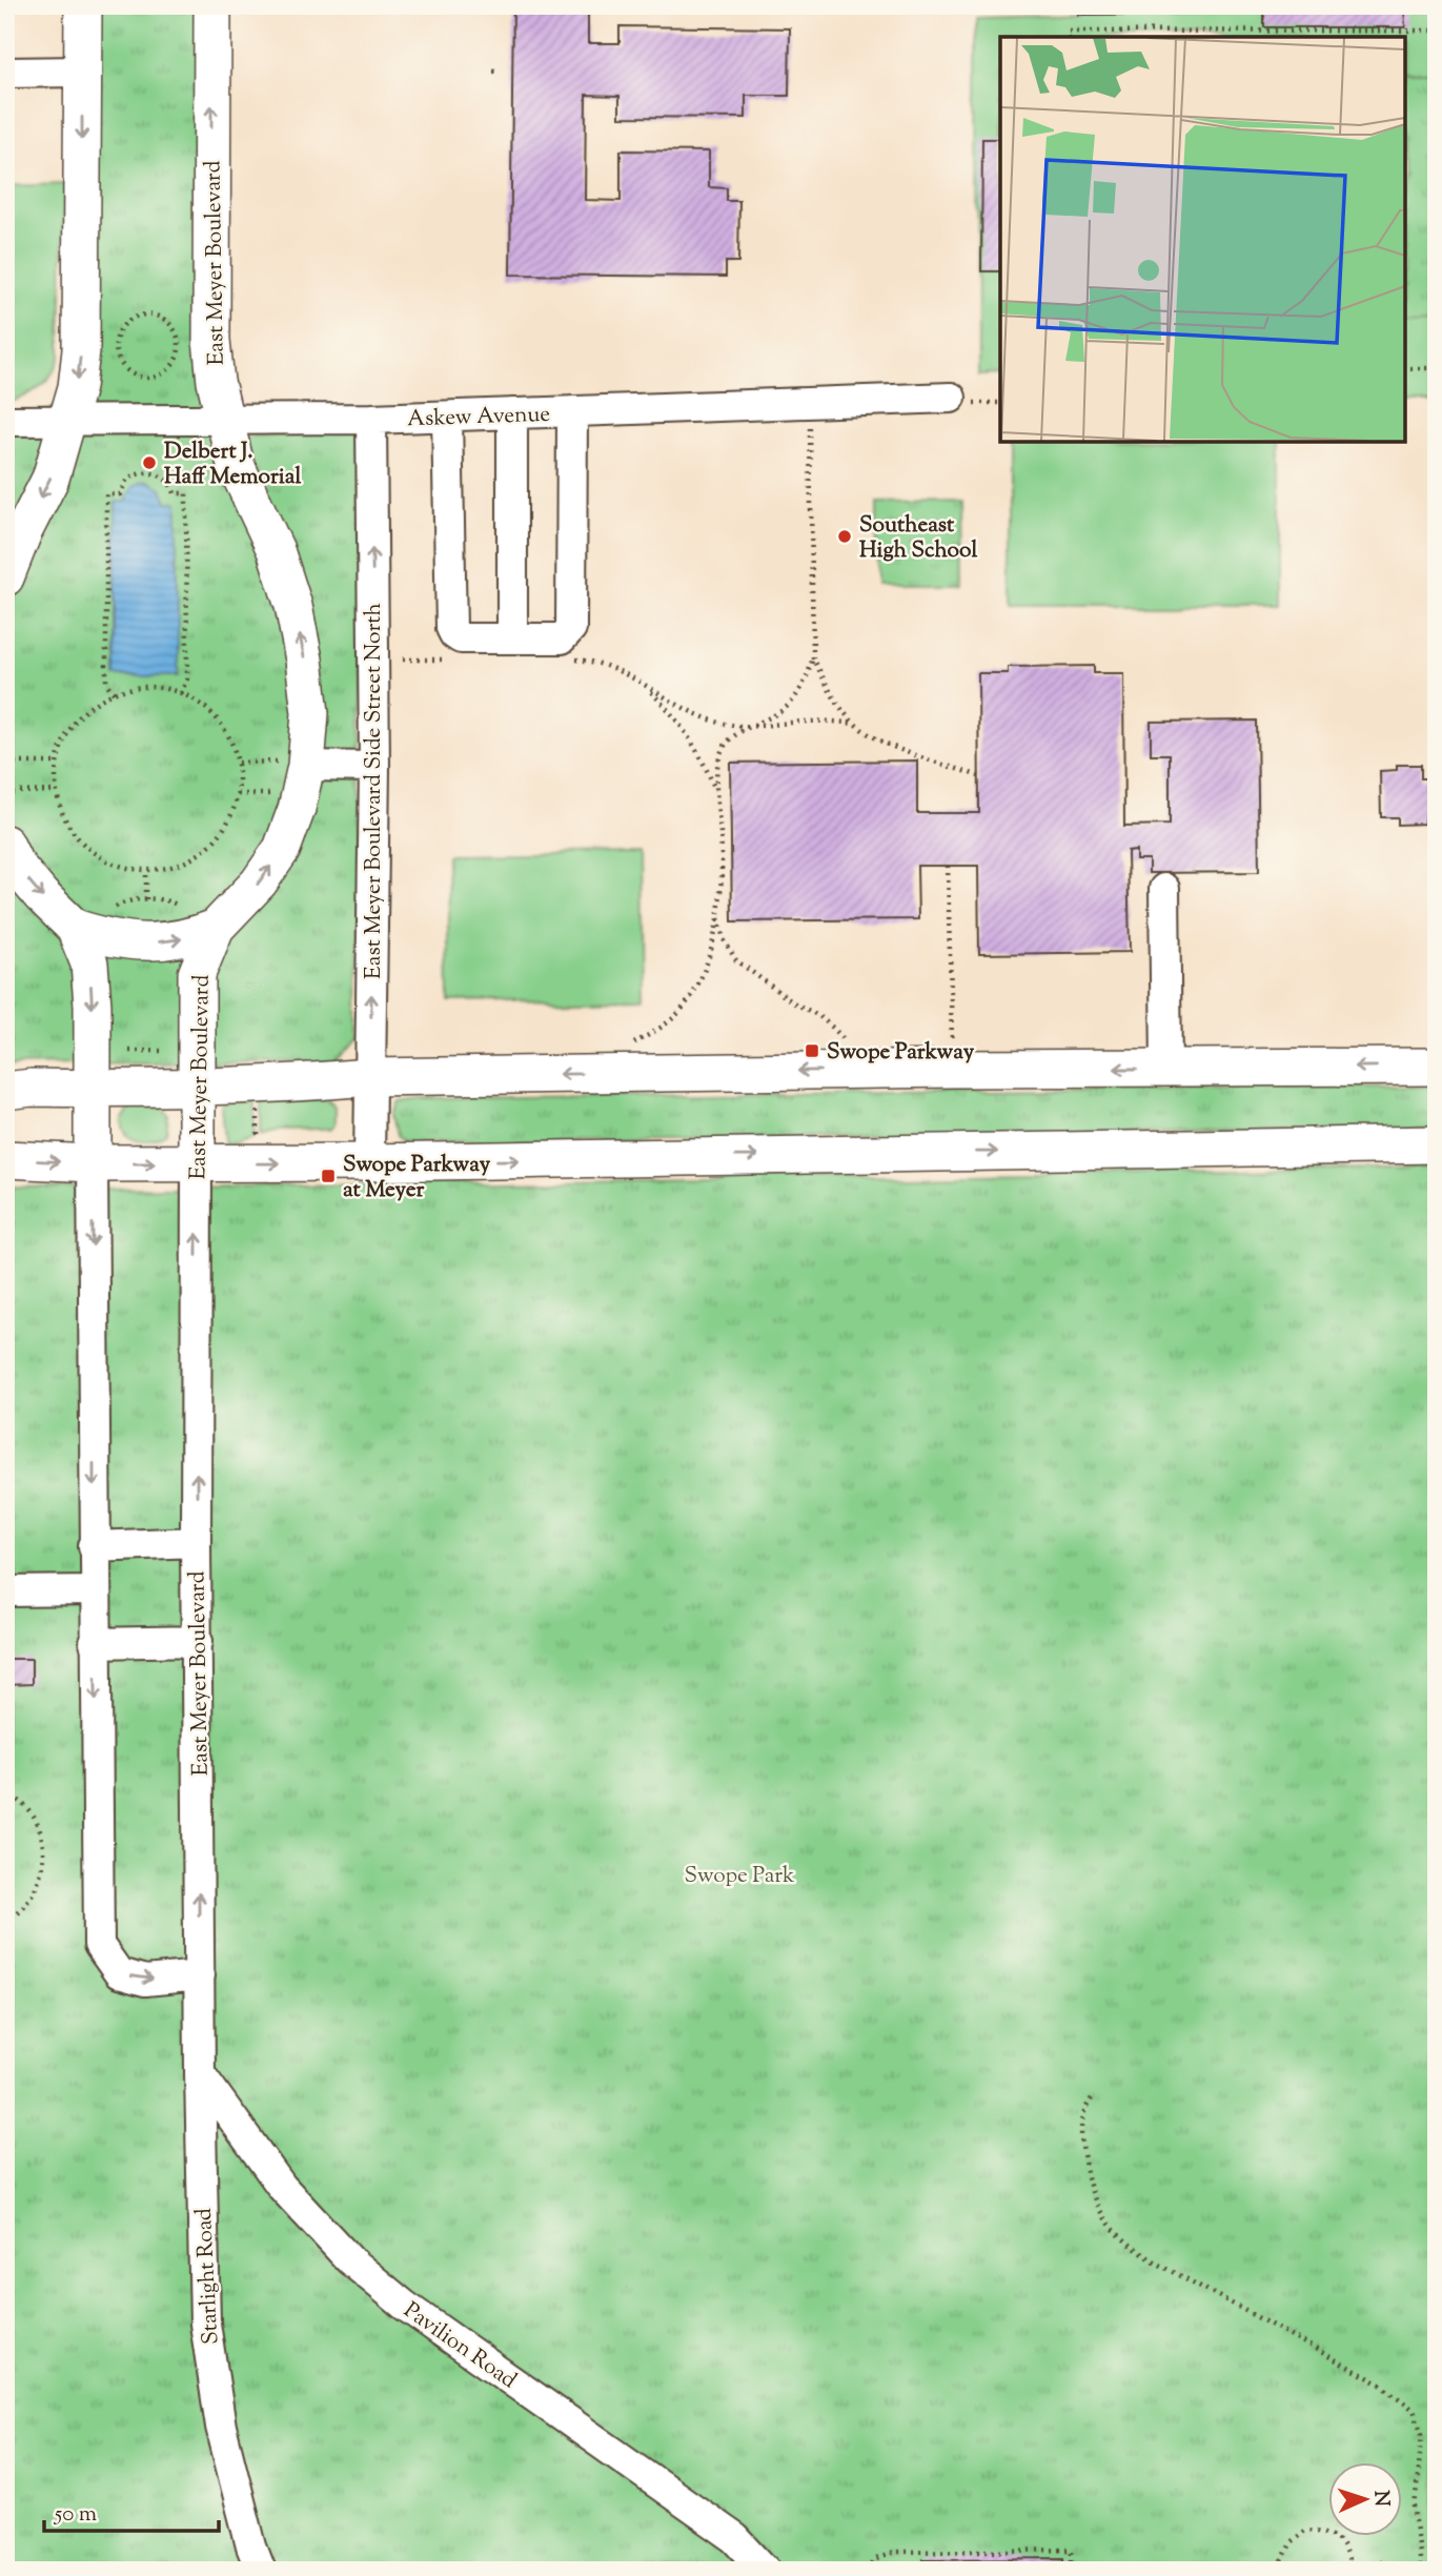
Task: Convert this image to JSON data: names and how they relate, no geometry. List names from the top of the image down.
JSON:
{
  "streets": {
    "main road": ["East Meyer Boulevard"],
    "street": [
      "Askew Avenue",
      "East Meyer Boulevard Side Street North",
      "Starlight Road",
      "Pavilion Road"
    ]
  },
  "crossings": [
    ["East Meyer Boulevard", "Askew Avenue"],
    ["East Meyer Boulevard", "Starlight Road"],
    ["Askew Avenue", "East Meyer Boulevard Side Street North"],
    ["Starlight Road", "Pavilion Road"]
  ],
  "parks": ["Swope Park"],
  "places": {
    "other": ["Delbert J. Haff Memorial", "Southeast High School"],
    "transit": ["Swope Parkway", "Swope Parkway at Meyer"]
  },
  "scale_bar": "50 m",
  "north": "right"
}
